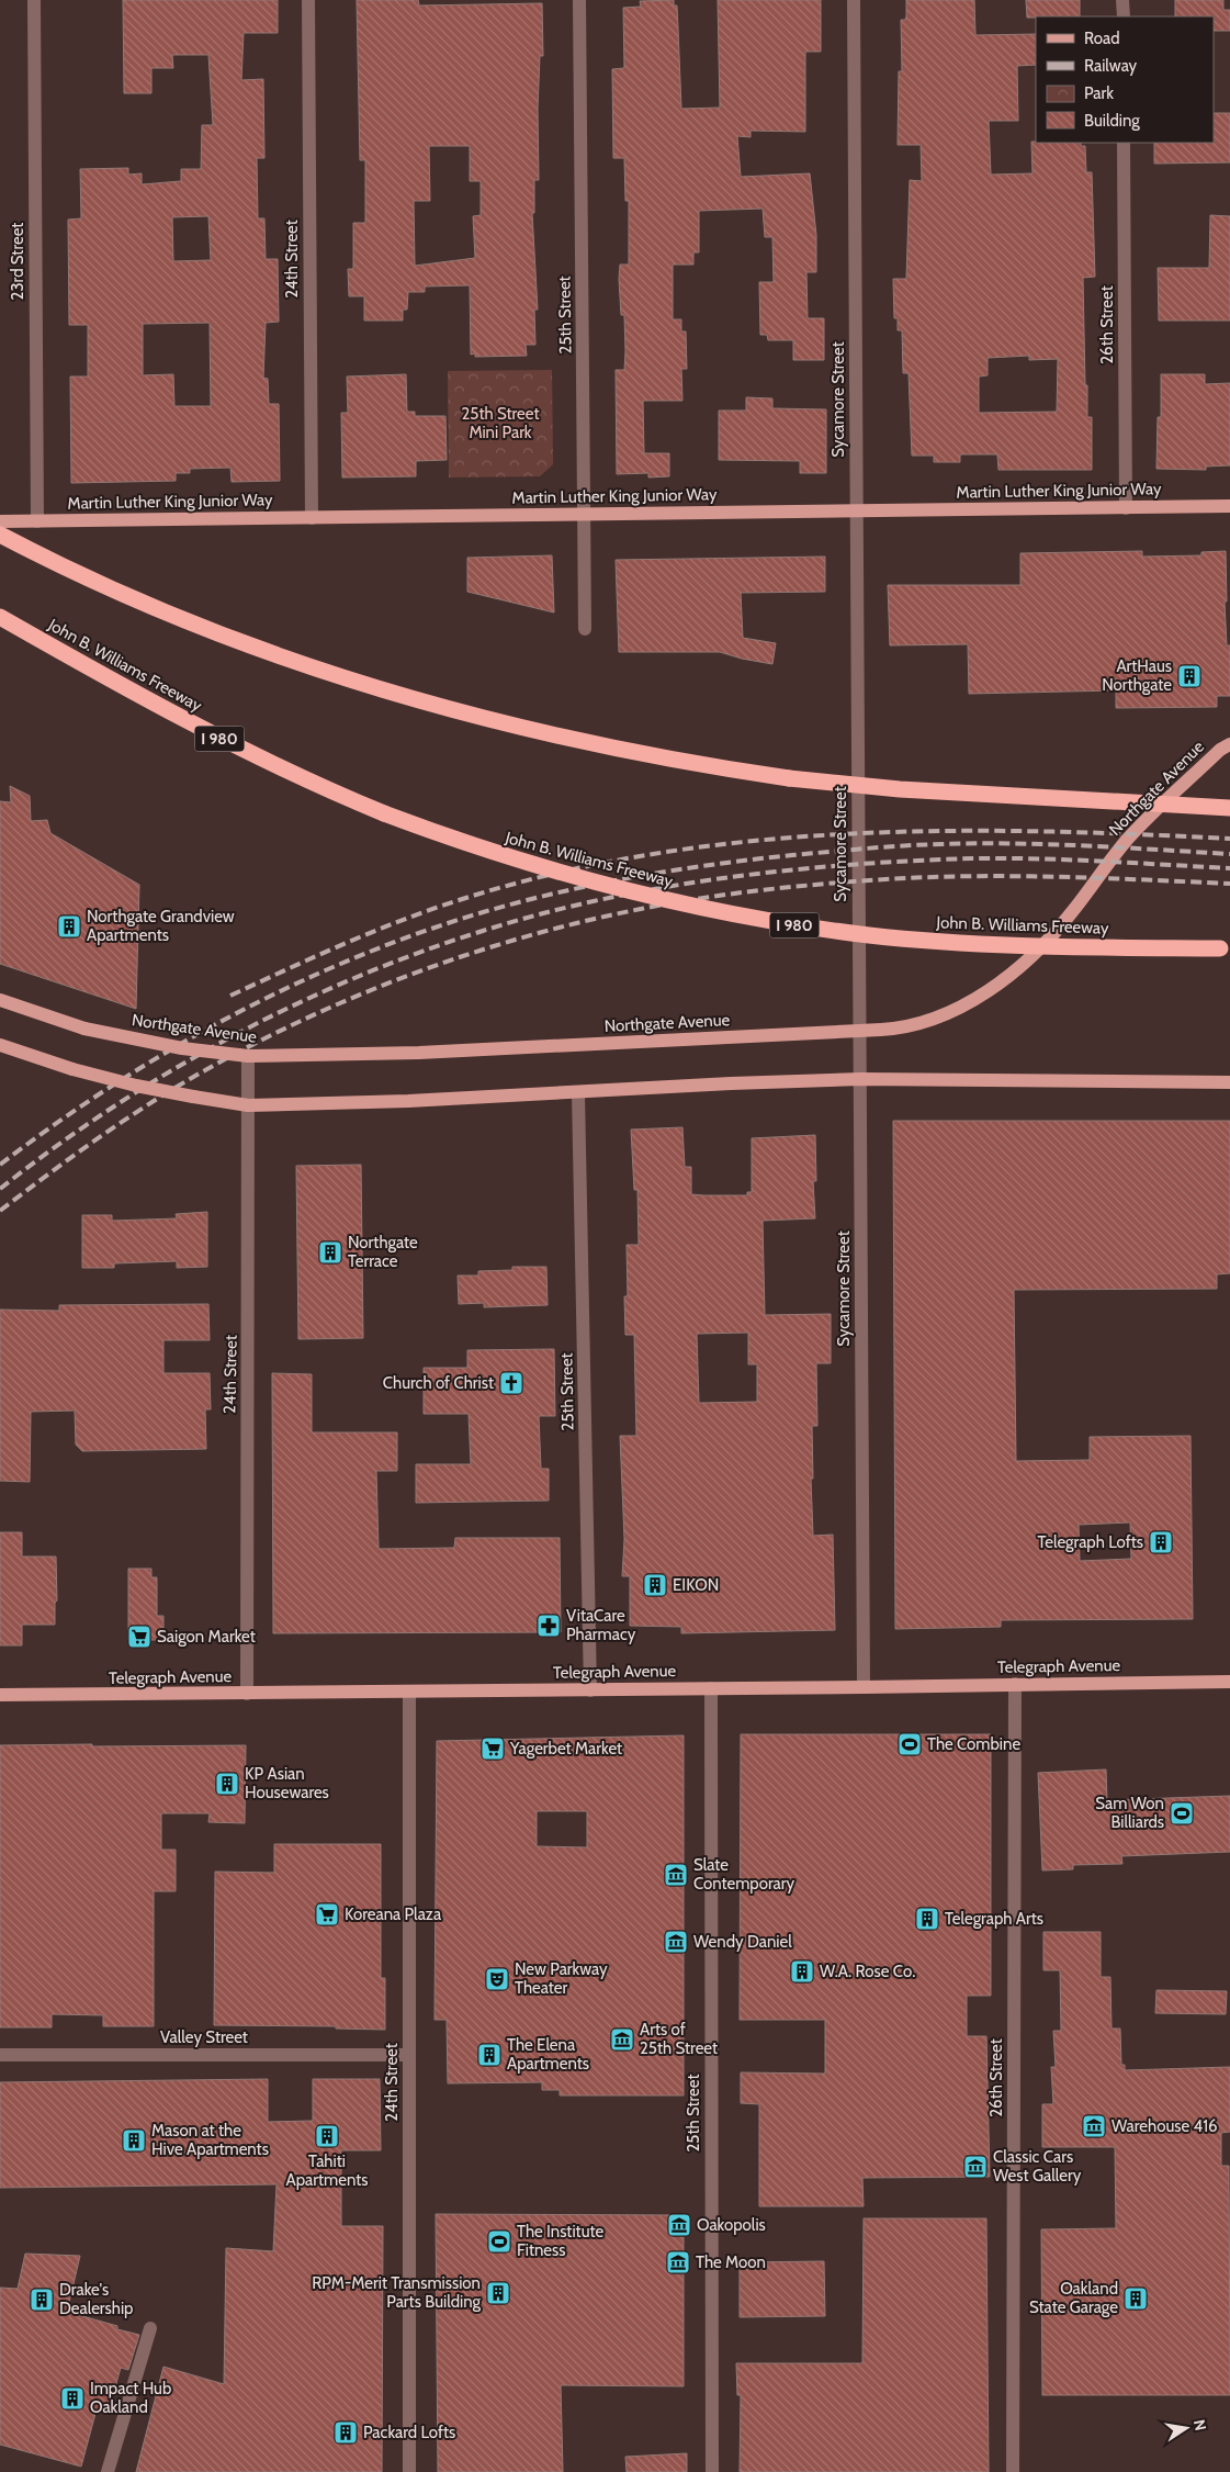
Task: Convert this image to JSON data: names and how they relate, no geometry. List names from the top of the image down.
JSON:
{
  "streets": {
    "highway": ["John B. Williams Freeway", "I 980"],
    "main road": ["Martin Luther King Junior Way", "Northgate Avenue", "Telegraph Avenue"],
    "street": [
      "24th Street",
      "23rd Street",
      "25th Street",
      "26th Street",
      "Sycamore Street",
      "Valley Street"
    ]
  },
  "crossings": [
    ["24th Street", "Martin Luther King Junior Way"],
    ["24th Street", "Northgate Avenue"],
    ["24th Street", "Telegraph Avenue"],
    ["24th Street", "Valley Street"],
    ["23rd Street", "Martin Luther King Junior Way"],
    ["25th Street", "Martin Luther King Junior Way"],
    ["25th Street", "Telegraph Avenue"],
    ["26th Street", "Martin Luther King Junior Way"],
    ["26th Street", "Telegraph Avenue"],
    ["Sycamore Street", "Martin Luther King Junior Way"],
    ["Sycamore Street", "Northgate Avenue"],
    ["Sycamore Street", "Telegraph Avenue"]
  ],
  "parks": ["25th Street Mini Park"],
  "places": {
    "building": [
      "ArtHaus Northgate",
      "Northgate Grandview Apartments",
      "Northgate Terrace",
      "Telegraph Lofts",
      "EIKON",
      "KP Asian Housewares",
      "Telegraph Arts",
      "W.A. Rose Co.",
      "The Elena Apartments",
      "Tahiti Apartments",
      "Mason at the Hive Apartments",
      "RPM-Merit Transmission Parts Building",
      "Oakland State Garage",
      "Drake's Dealership",
      "Impact Hub Oakland",
      "Packard Lofts"
    ],
    "church": ["Church of Christ"],
    "pharmacy": ["VitaCare Pharmacy"],
    "supermarket": ["Saigon Market", "Yagerbet Market", "Koreana Plaza"],
    "sports": ["The Combine", "Sam Won Billiards", "The Institute Fitness"],
    "museum": [
      "Slate Contemporary",
      "Wendy Daniel",
      "Arts of 25th Street",
      "Warehouse 416",
      "Classic Cars West Gallery",
      "Oakopolis",
      "The Moon"
    ],
    "theatre": ["New Parkway Theater"]
  },
  "legend": [
    "Road",
    "Railway",
    "Park",
    "Building"
  ],
  "north": "right"
}
